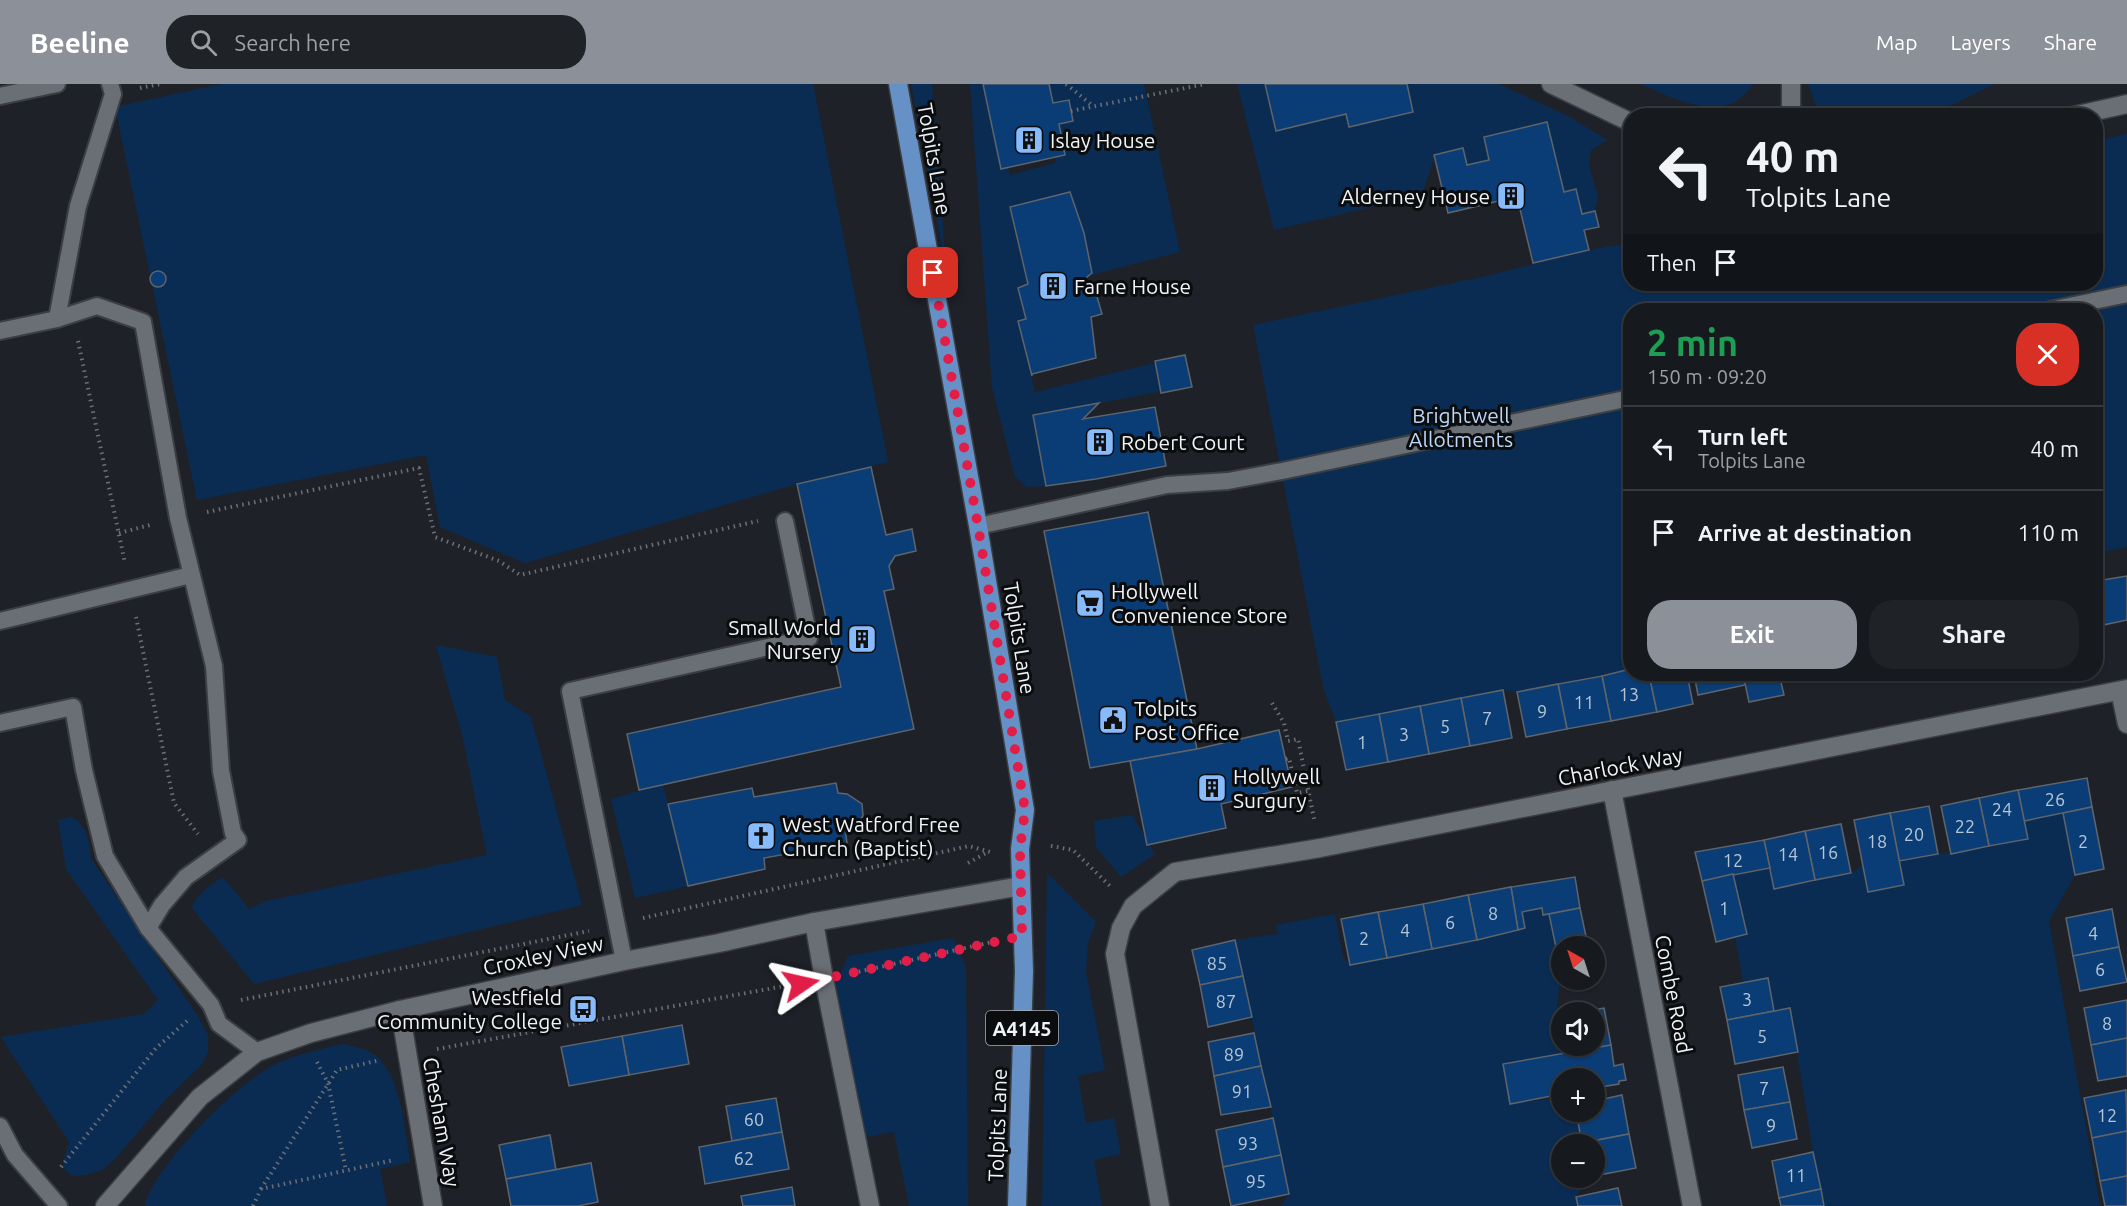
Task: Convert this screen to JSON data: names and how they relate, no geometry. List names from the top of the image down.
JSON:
{
  "streets": {
    "main road": ["Tolpits Lane", "A4145"],
    "street": [
      "Charlock Way",
      "Croxley View",
      "Combe Road",
      "Chesham Way"
    ]
  },
  "crossings": [
    ["Tolpits Lane", "Croxley View"],
    ["Charlock Way", "Combe Road"],
    ["Croxley View", "Chesham Way"]
  ],
  "parks": ["Brightwell Allotments"],
  "places": {
    "building": [
      "Islay House",
      "Alderney House",
      "Farne House",
      "Robert Court",
      "Small World Nursery",
      "Hollywell Surgury"
    ],
    "supermarket": ["Hollywell Convenience Store"],
    "public building": ["Tolpits Post Office"],
    "church": ["West Watford Free Church (Baptist)"],
    "bus stop": ["Westfield Community College"]
  },
  "house_numbers": [
    "13",
    "11",
    "9",
    "7",
    "5",
    "3",
    "1",
    "26",
    "24",
    "22",
    "20",
    "18",
    "2",
    "16",
    "14",
    "12",
    "1",
    "8",
    "6",
    "4",
    "4",
    "2",
    "85",
    "6",
    "3",
    "87",
    "8",
    "5",
    "89",
    "7",
    "91",
    "12",
    "60",
    "9",
    "93",
    "62",
    "11",
    "95"
  ],
  "north": "top left",
  "page": {
    "header": "Beeline",
    "search": "Search here",
    "nav": ["Map", "Layers", "Share"],
    "turn": ["40 m", "Tolpits Lane"],
    "then": "Then",
    "heading": ["2 min", "150 m · 09:20"],
    "list": [
      {
        "name": "Turn left",
        "note": "Tolpits Lane",
        "value": "40 m"
      },
      {
        "name": "Arrive at destination",
        "value": "110 m"
      }
    ],
    "buttons": ["Exit", "Share"],
    "map_buttons": ["+", "−"]
  }
}
